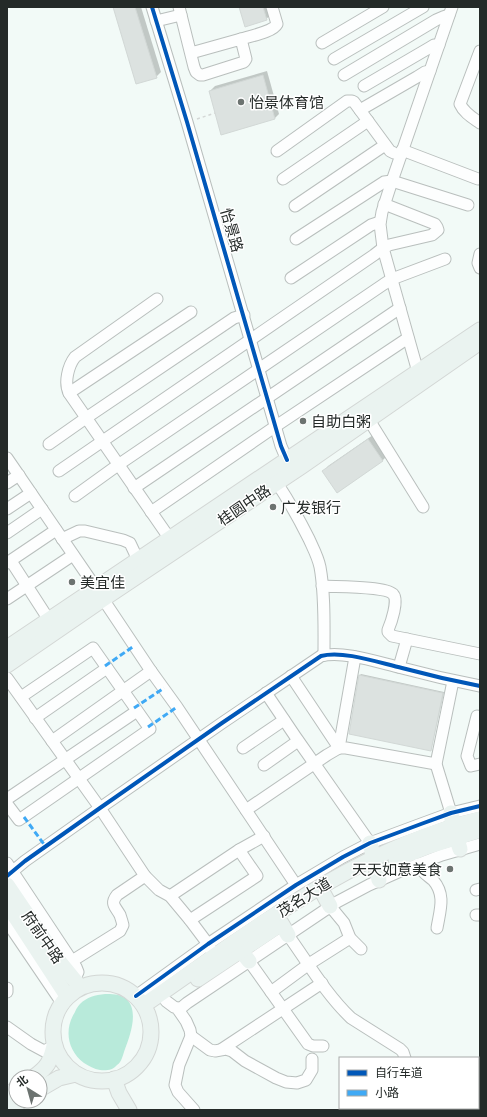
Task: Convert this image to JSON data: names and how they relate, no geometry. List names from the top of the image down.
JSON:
{
  "streets": {
    "main road": ["桂圆中路", "茂名大道", "府前中路"],
    "street": ["怡景路"]
  },
  "crossings": [
    ["怡景路", "桂圆中路"],
    ["茂名大道", "府前中路"]
  ],
  "places": [
    "怡景体育馆",
    "自助白粥",
    "广发银行",
    "美宜佳",
    "天天如意美食"
  ],
  "legend": ["自行车道", "小路"],
  "north": "top left"
}
